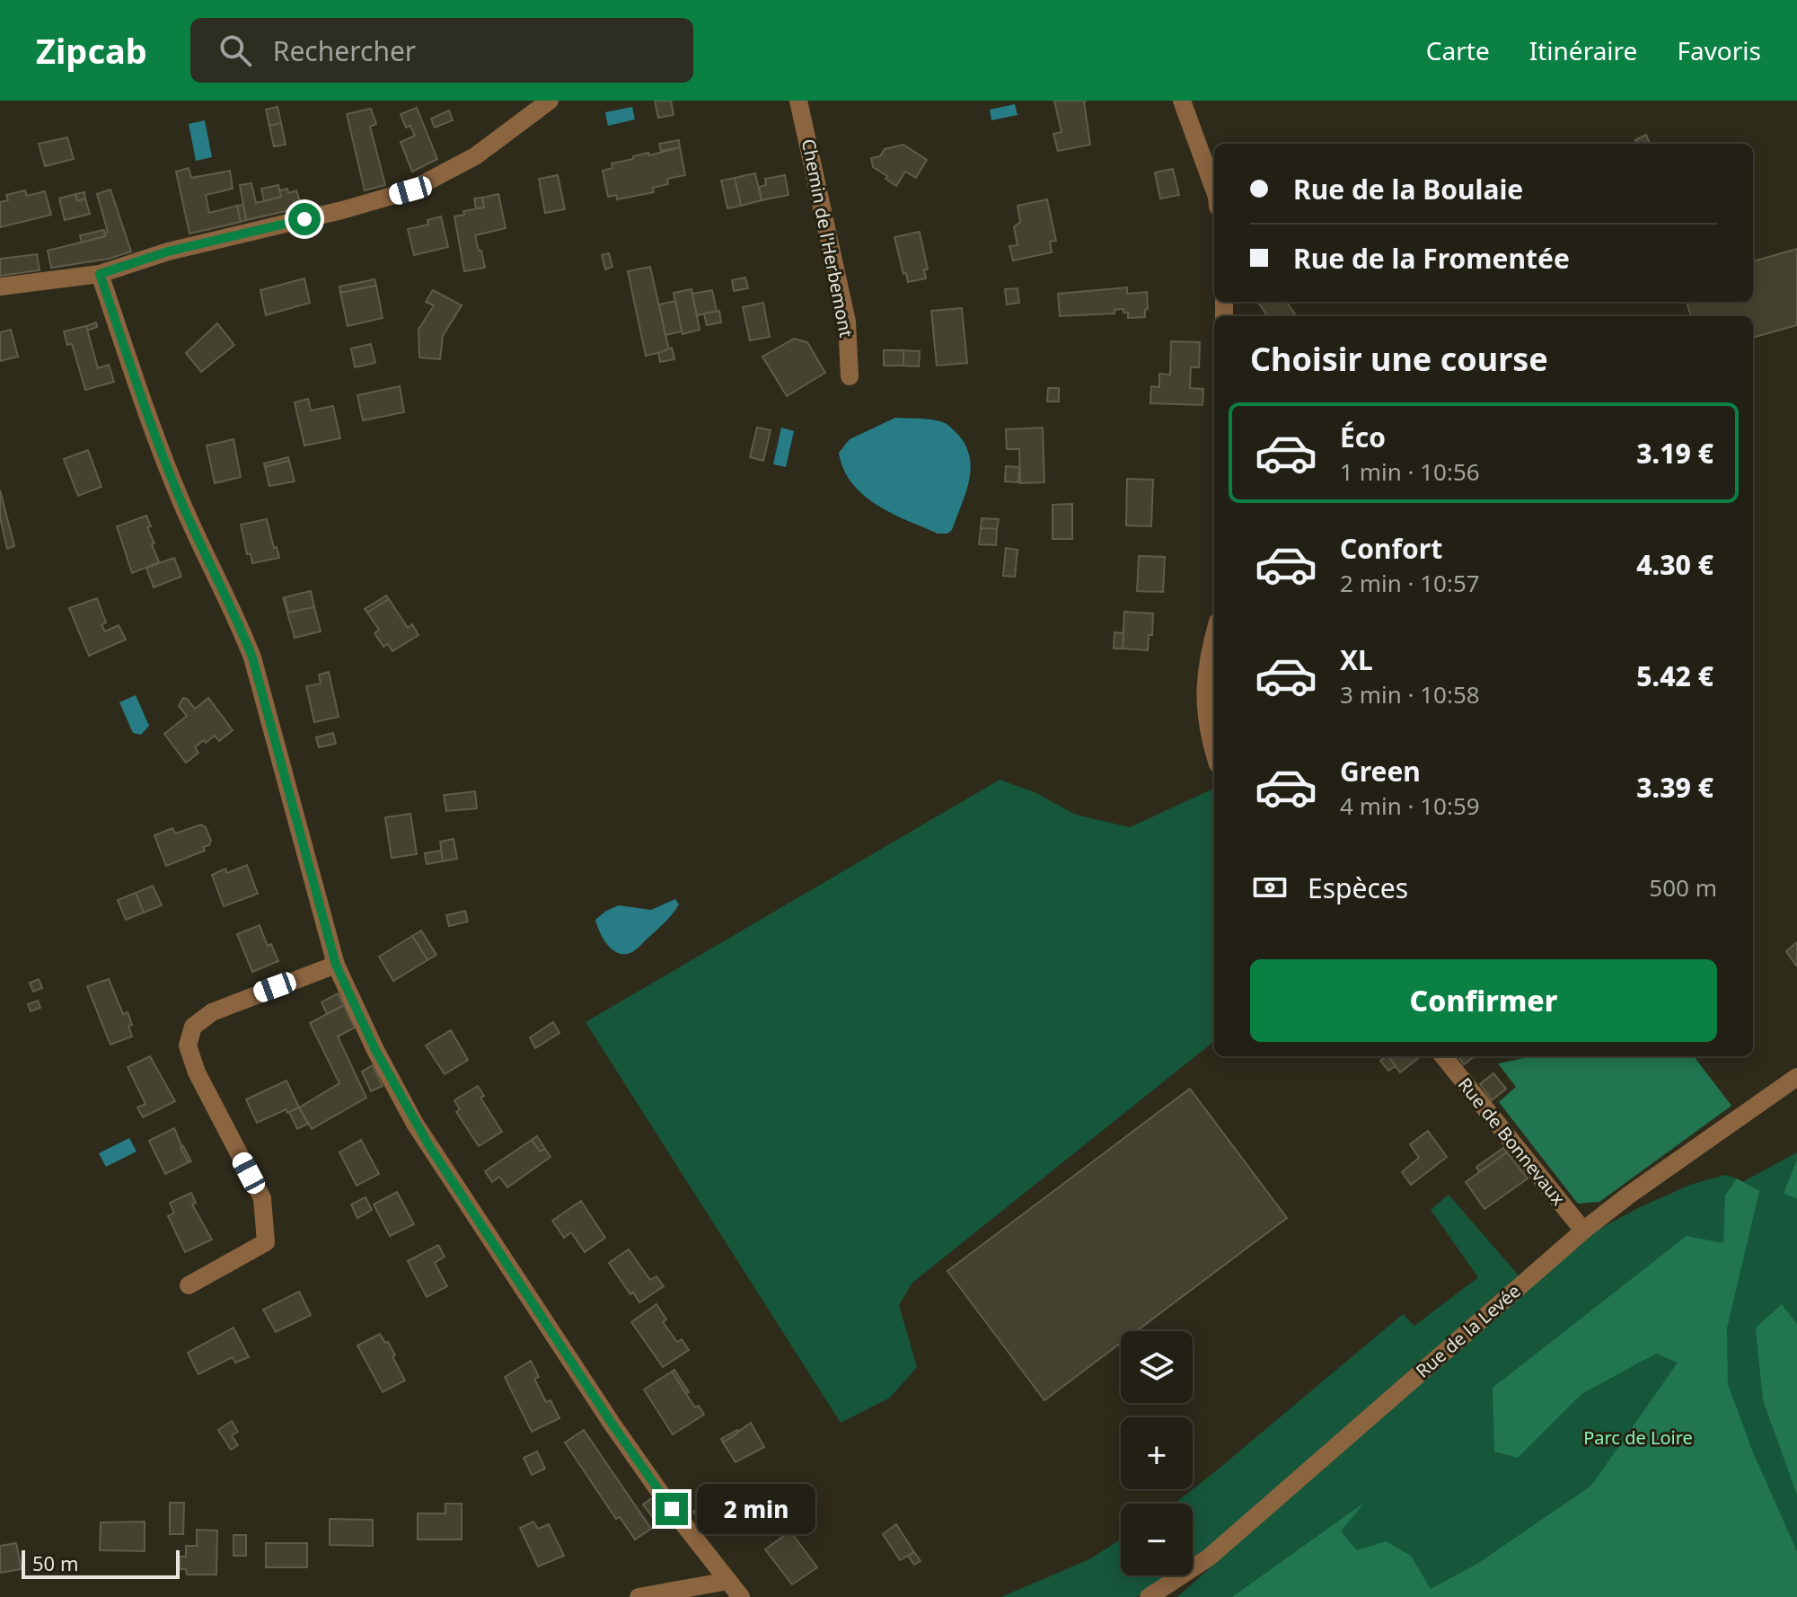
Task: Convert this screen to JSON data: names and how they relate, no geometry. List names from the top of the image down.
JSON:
{
  "streets": {
    "street": ["Chemin de l'Herbemont", "Rue de Bonnevaux", "Rue de la Levée"]
  },
  "crossings": [
    ["Rue de Bonnevaux", "Rue de la Levée"]
  ],
  "parks": ["Parc de Loire"],
  "scale_bar": "50 m",
  "page": {
    "header": "Zipcab",
    "search": "Rechercher",
    "nav": ["Carte", "Itinéraire", "Favoris"],
    "banner": ["Rue de la Boulaie", "Rue de la Fromentée"],
    "heading": "Choisir une course",
    "list": [
      {
        "name": "Éco",
        "note": "1 min · 10:56",
        "value": "3.19 €"
      },
      {
        "name": "Confort",
        "note": "2 min · 10:57",
        "value": "4.30 €"
      },
      {
        "name": "XL",
        "note": "3 min · 10:58",
        "value": "5.42 €"
      },
      {
        "name": "Green",
        "note": "4 min · 10:59",
        "value": "3.39 €"
      }
    ],
    "pay": ["Espèces", "500 m"],
    "buttons": "Confirmer",
    "map_buttons": ["+", "−"],
    "bubble": "2 min",
    "scale": "50 m"
  }
}
